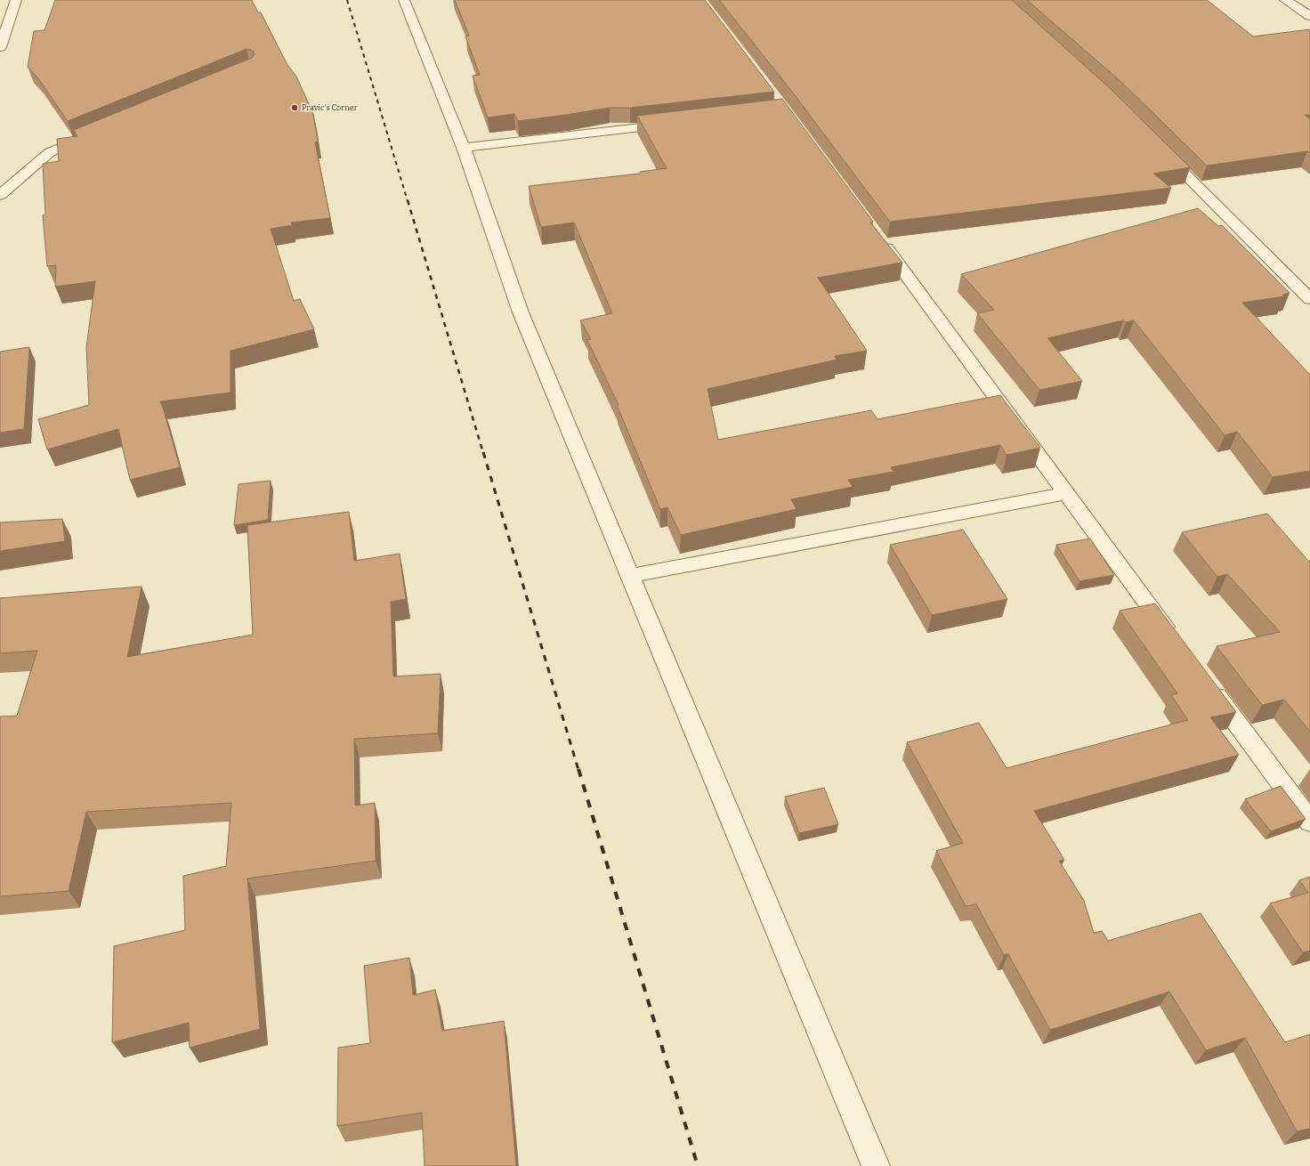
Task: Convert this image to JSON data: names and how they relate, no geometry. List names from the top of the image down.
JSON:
{
  "places": ["Pravic's Corner"]
}
